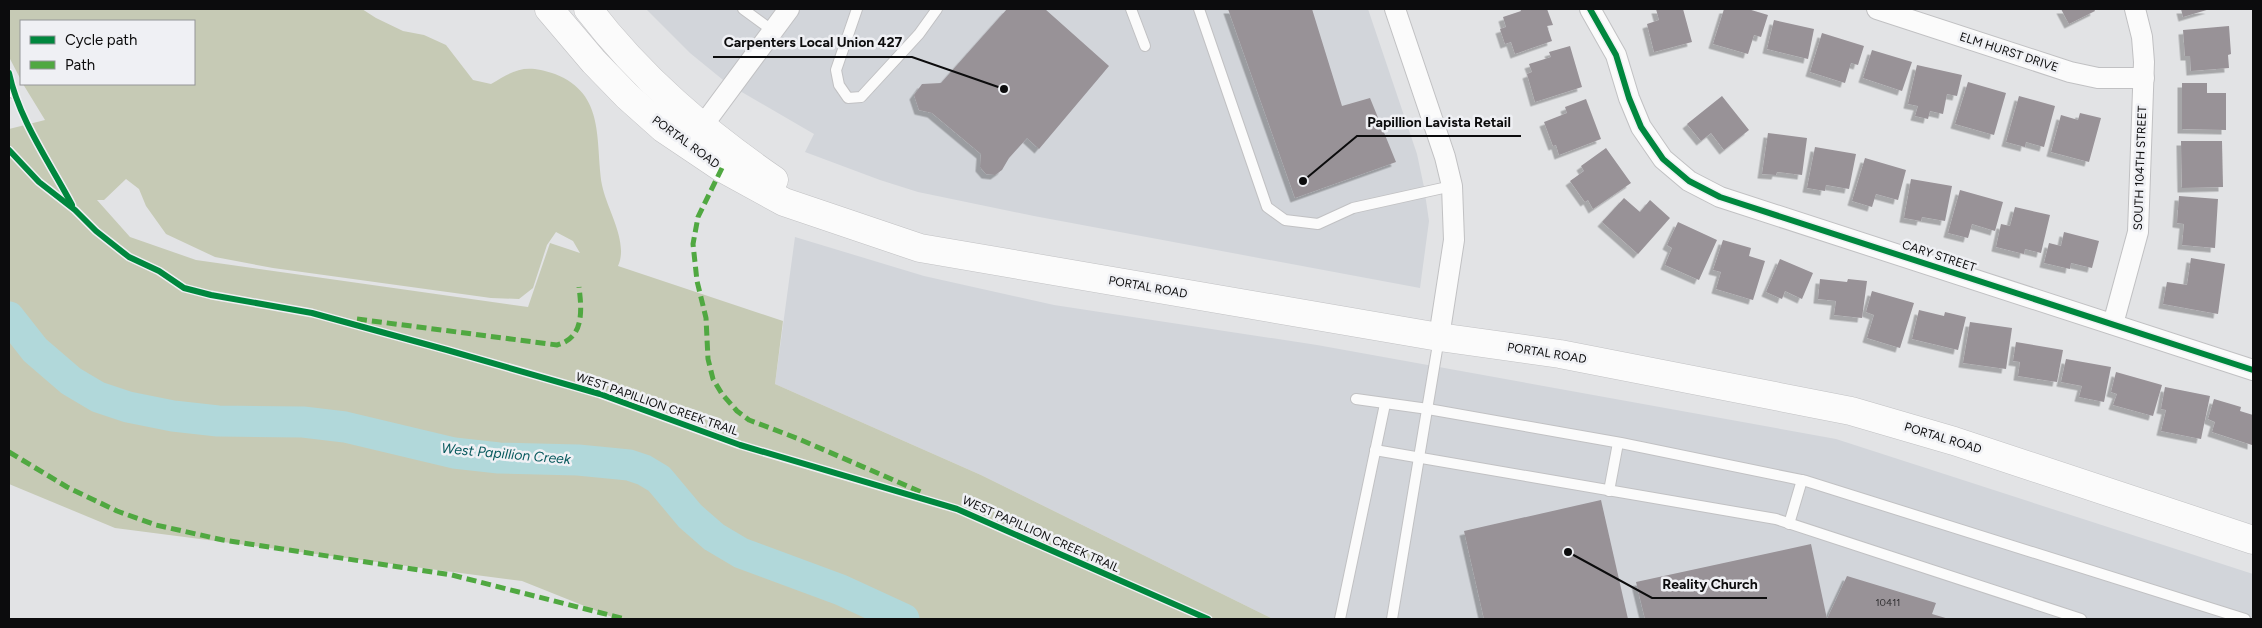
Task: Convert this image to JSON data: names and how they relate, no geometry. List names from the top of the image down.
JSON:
{
  "streets": {
    "main road": ["PORTAL ROAD"],
    "street": ["ELM HURST DRIVE", "SOUTH 104TH STREET", "CARY STREET"],
    "cycle path": ["WEST PAPILLION CREEK TRAIL"]
  },
  "crossings": [
    ["ELM HURST DRIVE", "SOUTH 104TH STREET"],
    ["SOUTH 104TH STREET", "CARY STREET"]
  ],
  "water": ["West Papillion Creek"],
  "places": ["Carpenters Local Union 427", "Papillion Lavista Retail", "Reality Church"],
  "house_numbers": ["10411"],
  "legend": ["Cycle path", "Path"]
}
